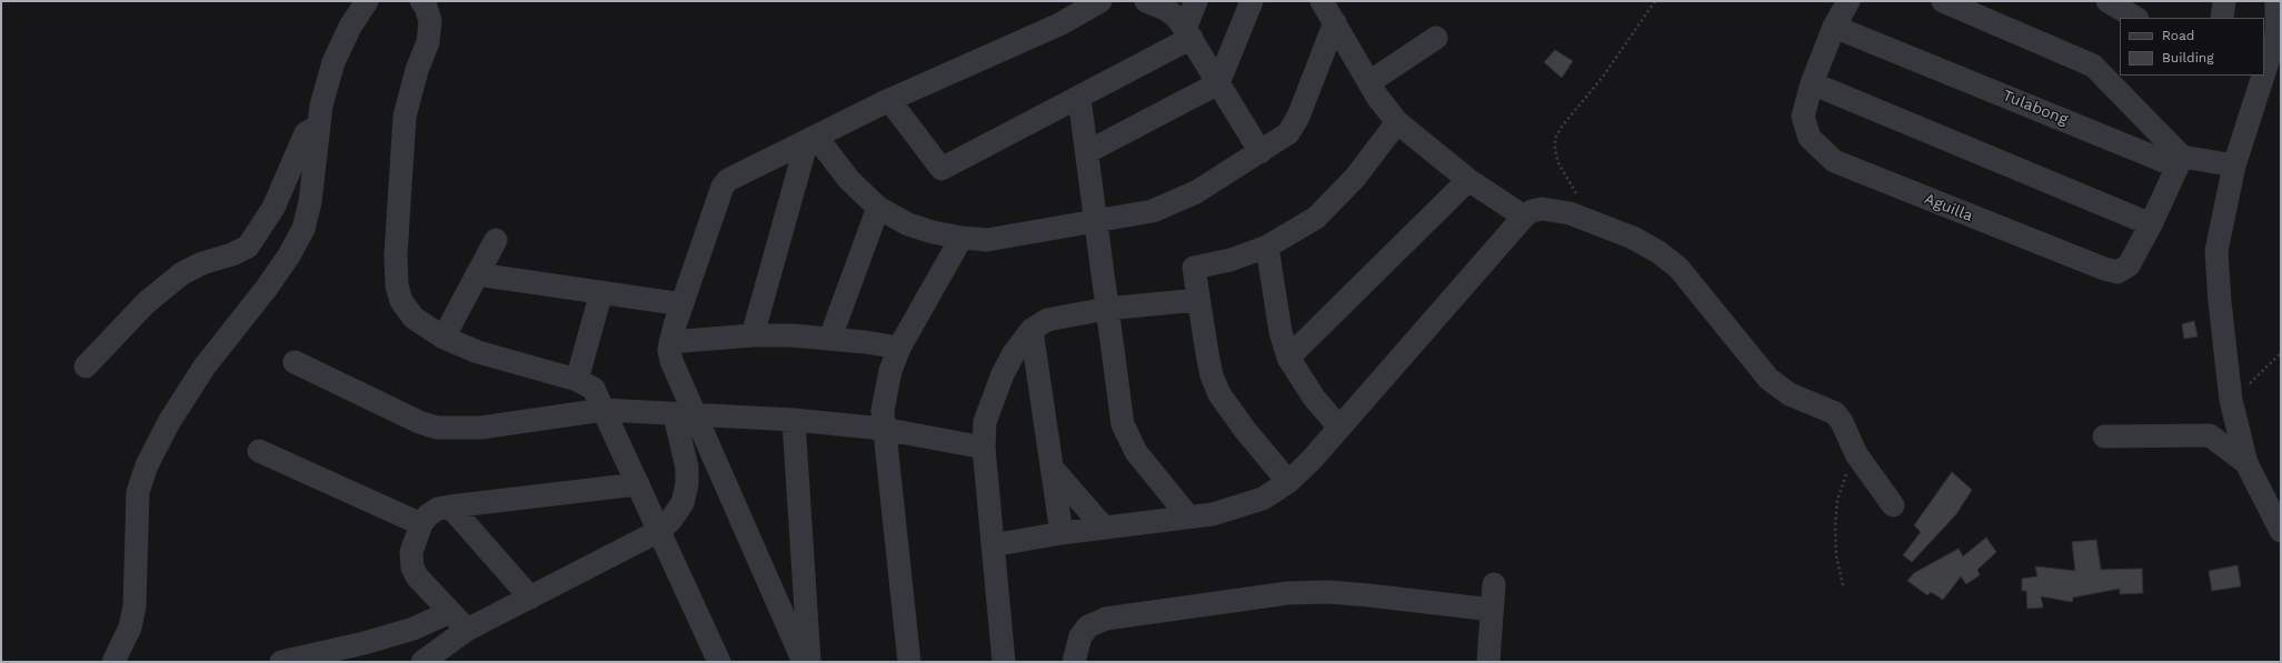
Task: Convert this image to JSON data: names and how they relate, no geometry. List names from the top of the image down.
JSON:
{
  "streets": {
    "street": ["Tulabong", "Aguilla"]
  },
  "crossings": [
    ["Tulabong", "Aguilla"]
  ],
  "legend": ["Road", "Building"]
}
